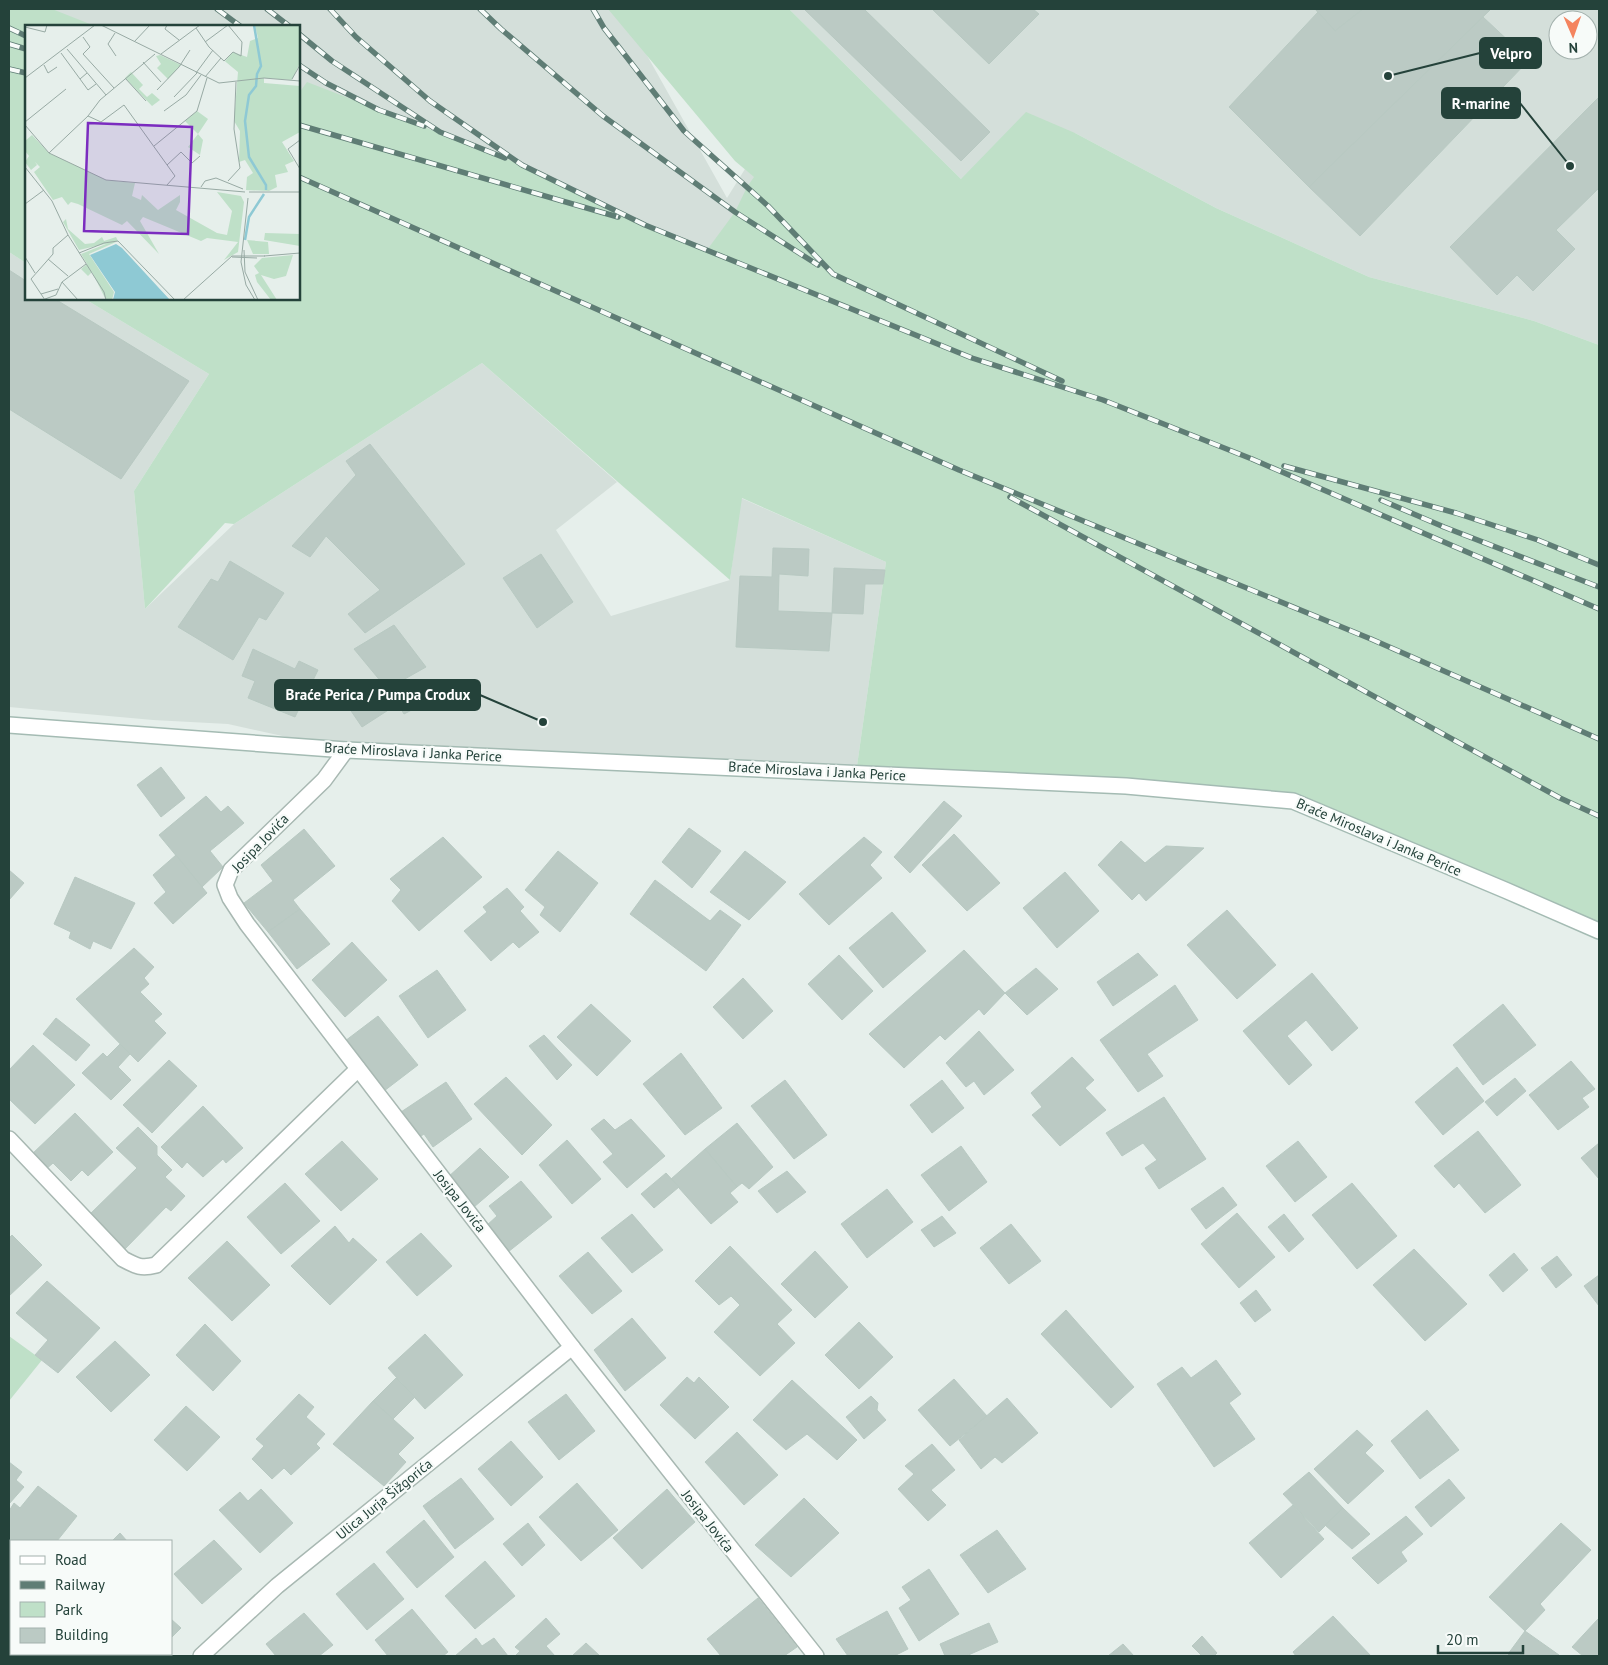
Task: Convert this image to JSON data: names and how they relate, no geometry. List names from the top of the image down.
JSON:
{
  "streets": {
    "street": ["Braće Miroslava i Janka Perice", "Josipa Jovića", "Ulica Jurja Šižgorića"]
  },
  "crossings": [
    ["Braće Miroslava i Janka Perice", "Josipa Jovića"],
    ["Josipa Jovića", "Ulica Jurja Šižgorića"]
  ],
  "places": ["Velpro", "R-marine", "Braće Perica / Pumpa Crodux"],
  "legend": [
    "Road",
    "Railway",
    "Park",
    "Building"
  ],
  "scale_bar": "20 m",
  "north": "bottom"
}
